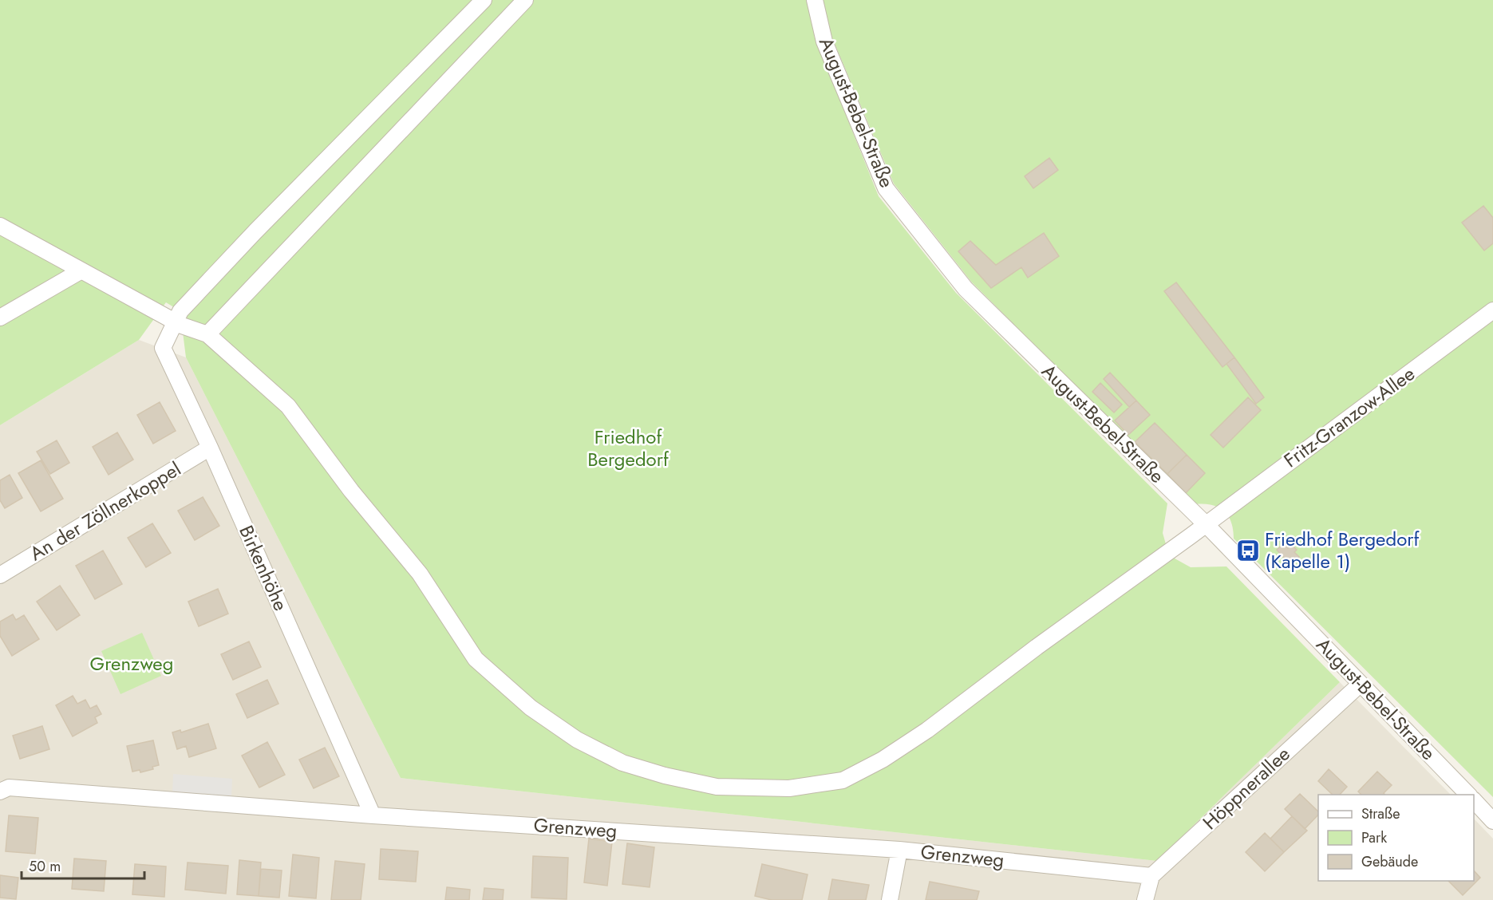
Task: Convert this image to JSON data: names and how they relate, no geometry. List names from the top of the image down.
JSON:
{
  "streets": {
    "street": [
      "August-Bebel-Straße",
      "Fritz-Granzow-Allee",
      "An der Zöllnerkoppel",
      "Birkenhöhe",
      "Höppnerallee",
      "Grenzweg"
    ]
  },
  "crossings": [
    ["August-Bebel-Straße", "Fritz-Granzow-Allee"],
    ["August-Bebel-Straße", "Höppnerallee"],
    ["An der Zöllnerkoppel", "Birkenhöhe"],
    ["Birkenhöhe", "Grenzweg"],
    ["Höppnerallee", "Grenzweg"]
  ],
  "parks": ["Friedhof Bergedorf", "Grenzweg"],
  "places": {
    "bus stop": ["Friedhof Bergedorf (Kapelle 1)"]
  },
  "legend": ["Straße", "Park", "Gebäude"],
  "scale_bar": "50 m"
}
